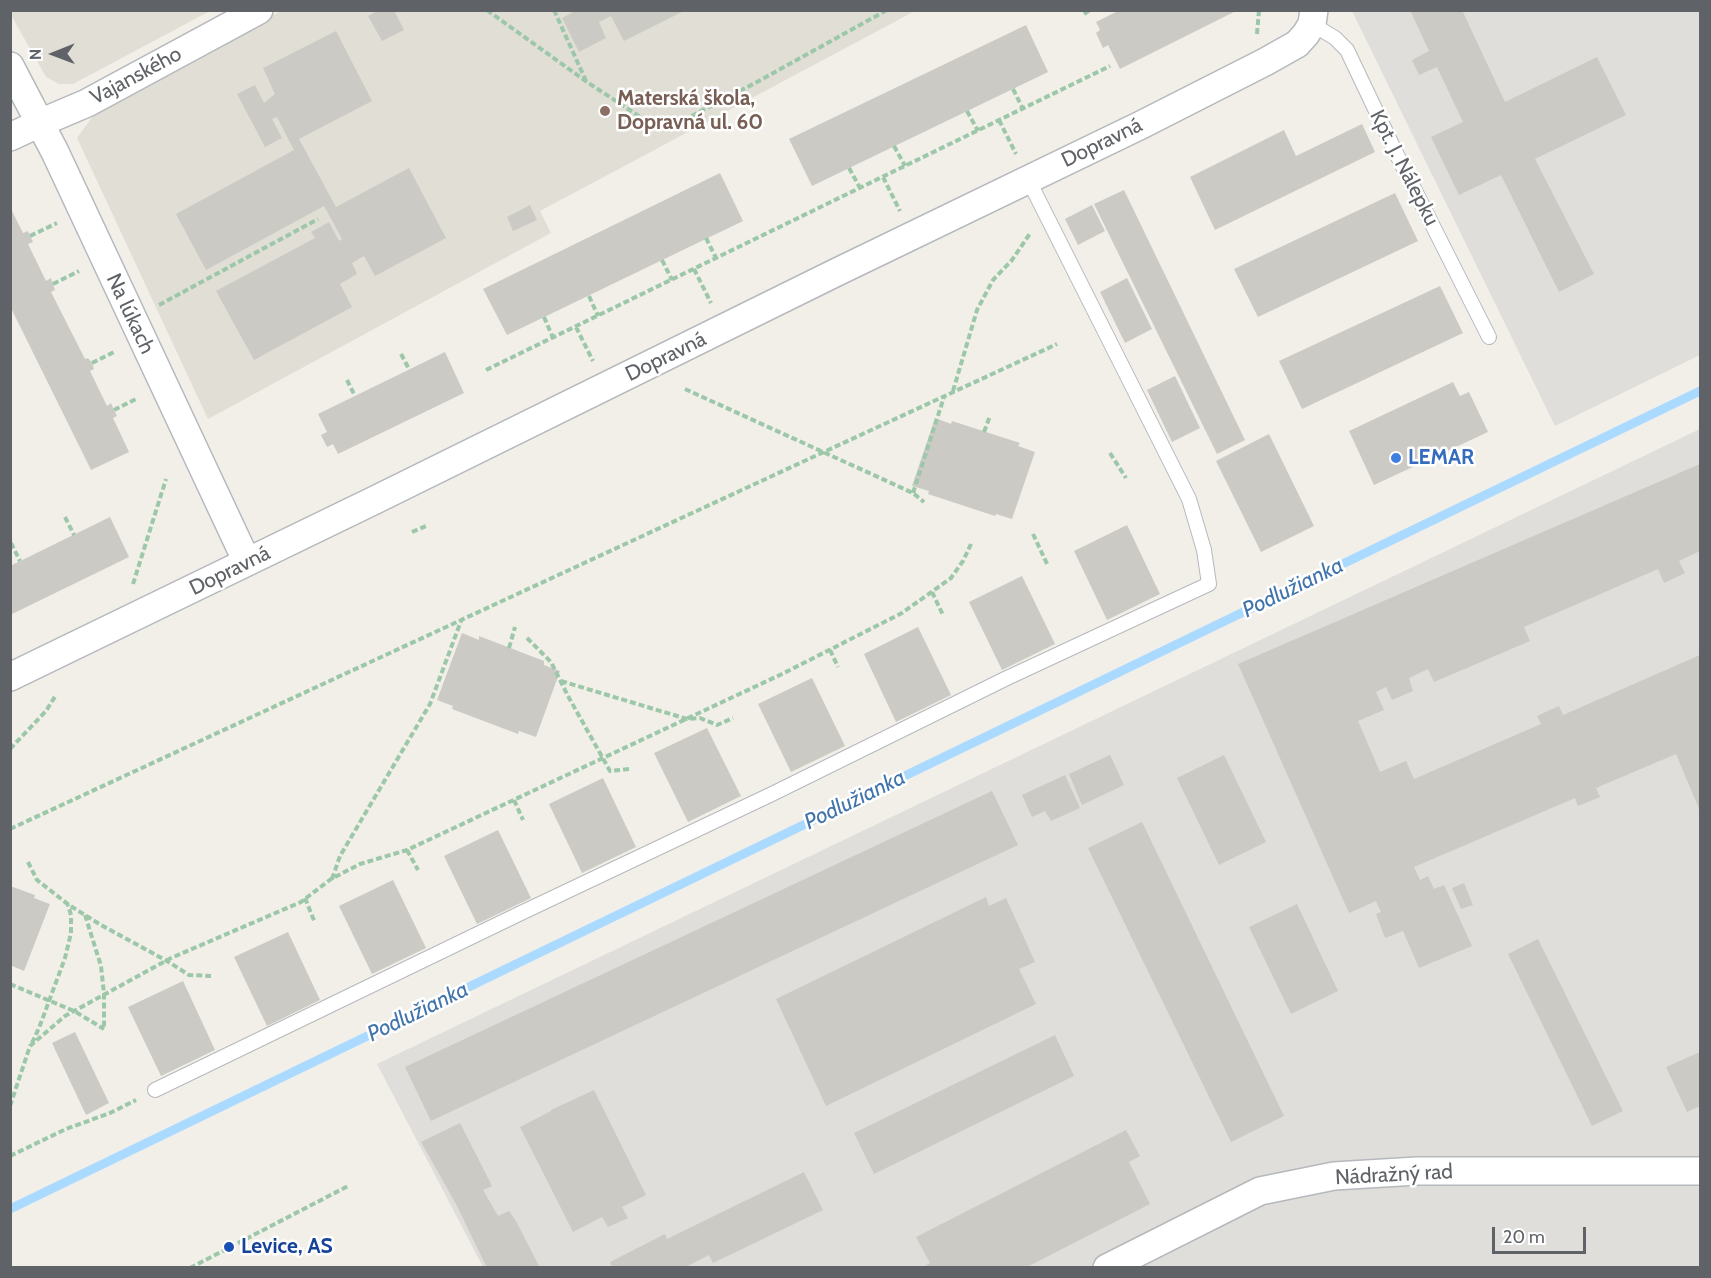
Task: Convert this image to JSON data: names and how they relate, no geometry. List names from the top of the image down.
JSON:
{
  "streets": {
    "street": [
      "Vajanského",
      "Dopravná",
      "Na lúkach",
      "Nádražný rad"
    ],
    "lane": ["Kpt. J. Nálepku"]
  },
  "crossings": [
    ["Vajanského", "Na lúkach"],
    ["Dopravná", "Kpt. J. Nálepku"],
    ["Dopravná", "Na lúkach"]
  ],
  "water": ["Podlužianka"],
  "places": ["Materská škola, Dopravná ul. 60", "LEMAR", "Levice, AS"],
  "scale_bar": "20 m",
  "north": "left"
}
